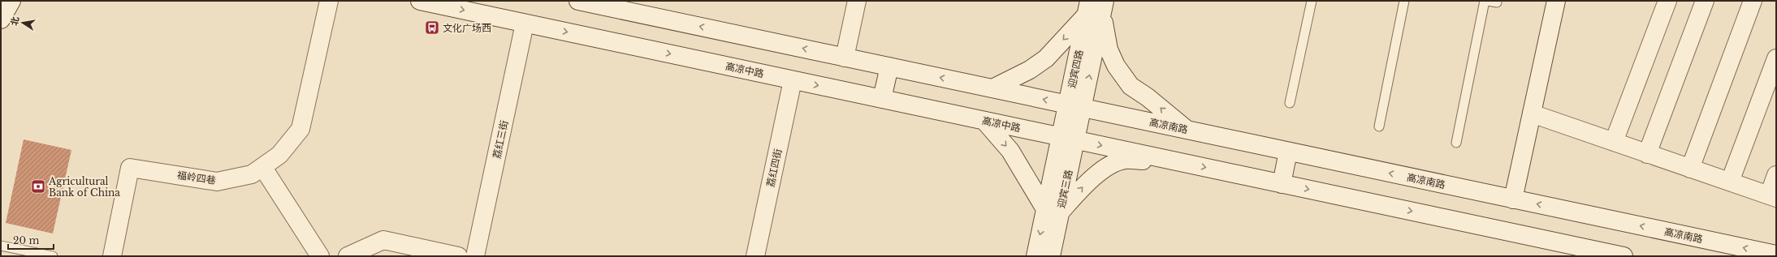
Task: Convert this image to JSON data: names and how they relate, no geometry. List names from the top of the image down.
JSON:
{
  "streets": {
    "main road": [
      "迎宾四路",
      "高凉中路",
      "高凉南路",
      "荔红三街",
      "荔红四街",
      "福岭四巷",
      "迎宾三路"
    ]
  },
  "crossings": [
    ["迎宾四路", "高凉南路"],
    ["迎宾四路", "迎宾三路"],
    ["高凉中路", "荔红三街"],
    ["高凉中路", "荔红四街"],
    ["高凉中路", "迎宾三路"],
    ["高凉南路", "迎宾三路"]
  ],
  "places": {
    "bus stop": ["文化广场西"],
    "bank": ["Agricultural Bank of China"]
  },
  "scale_bar": "20 m",
  "north": "left"
}
